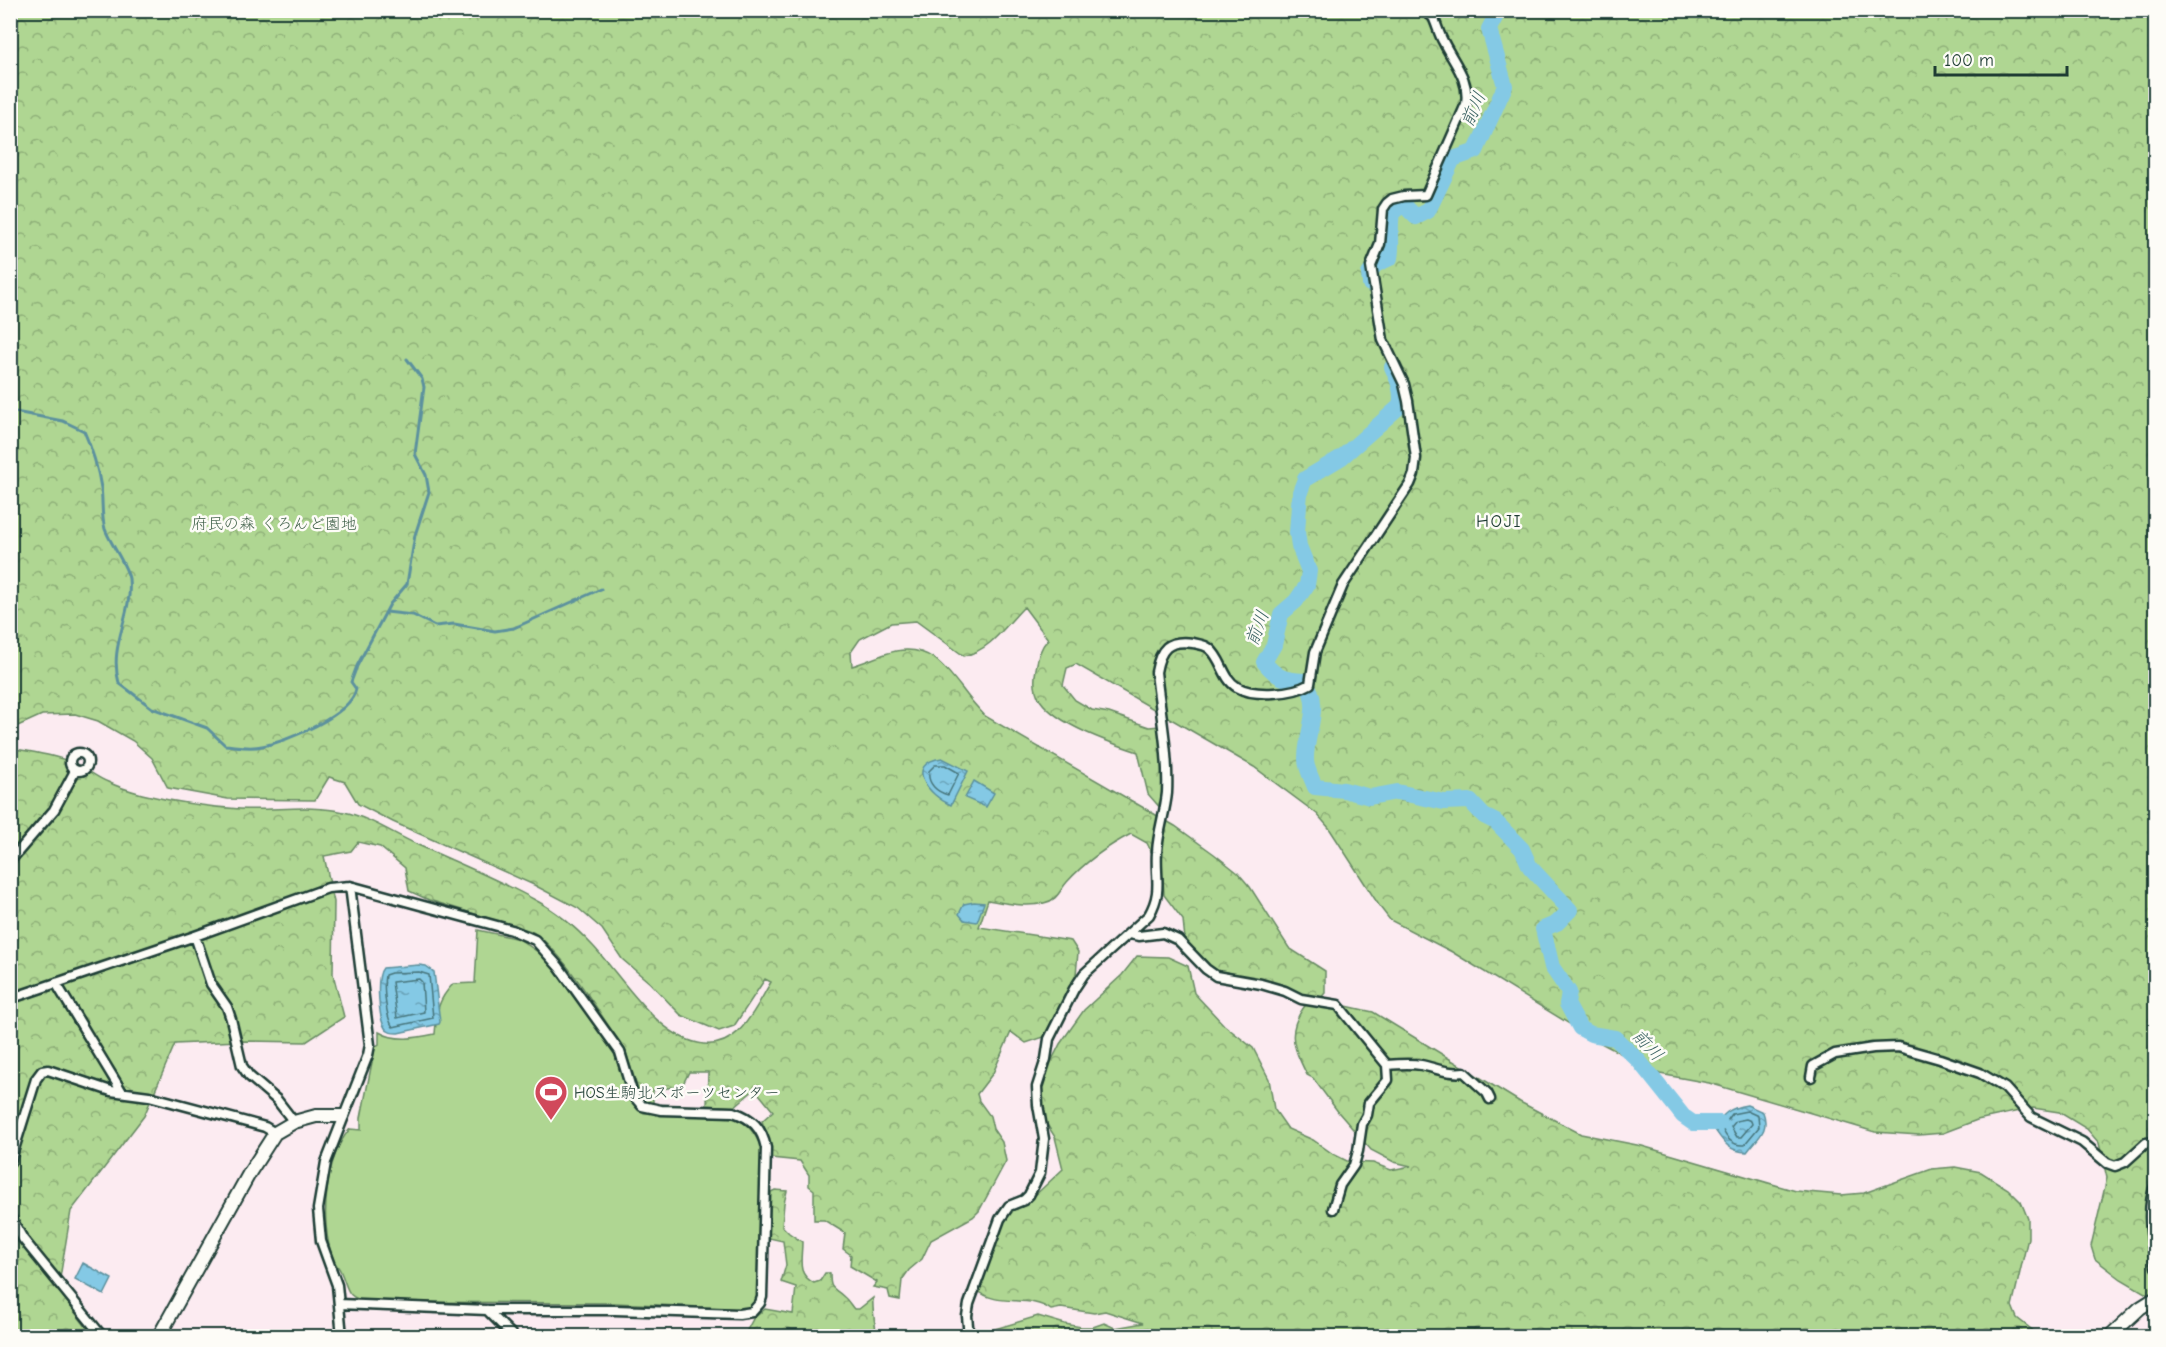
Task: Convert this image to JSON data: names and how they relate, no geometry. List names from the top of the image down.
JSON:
{
  "districts": ["HOJI"],
  "water": ["前川"],
  "parks": ["府民の森 くろんど園地"],
  "places": {
    "sports": ["HOS生駒北スポーツセンター"]
  },
  "scale_bar": "100 m"
}
